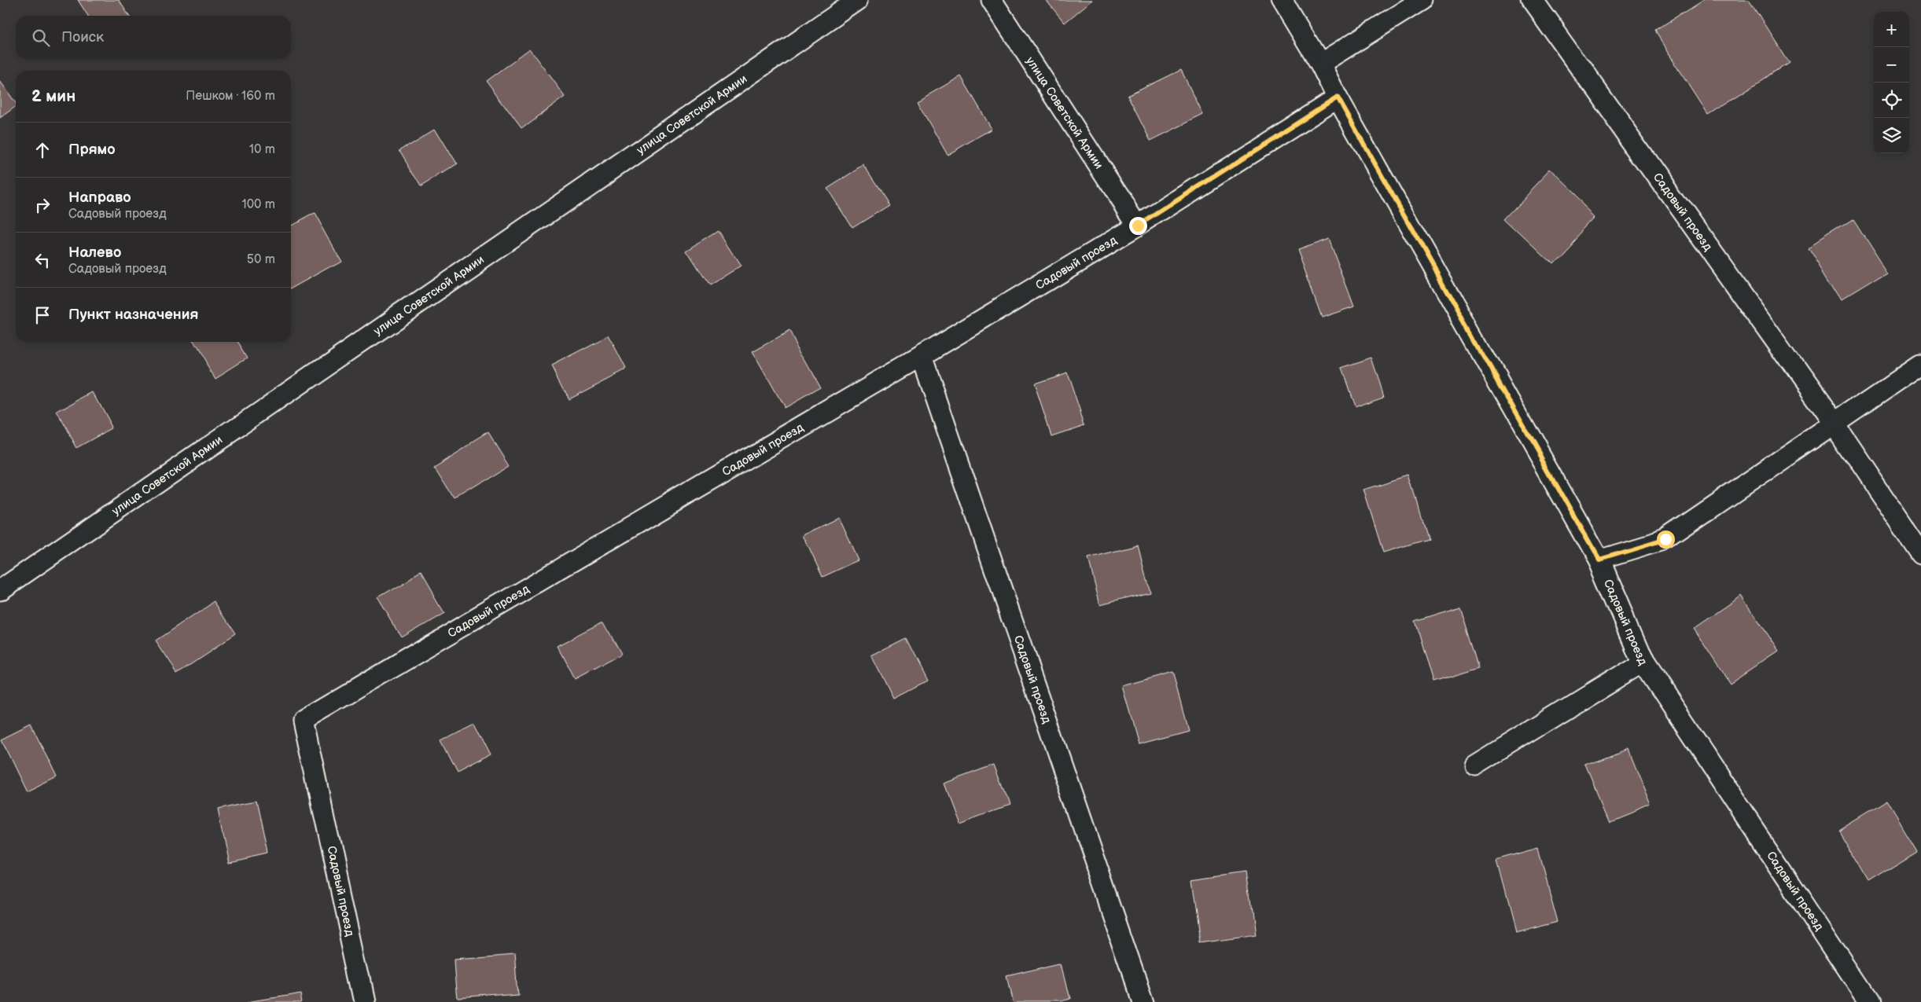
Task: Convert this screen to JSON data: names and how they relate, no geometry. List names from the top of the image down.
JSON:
{
  "streets": {
    "lane": ["улица Советской Армии", "Садовый проезд"]
  },
  "crossings": [
    ["улица Советской Армии", "Садовый проезд"]
  ],
  "page": {
    "map_buttons": ["+", "−"],
    "search": "Поиск",
    "heading": ["2 мин", "Пешком · 160 m"],
    "list": [
      ["Прямо", "10 m"],
      ["Направо", "Садовый проезд", "100 m"],
      ["Налево", "Садовый проезд", "50 m"],
      "Пункт назначения"
    ]
  }
}
